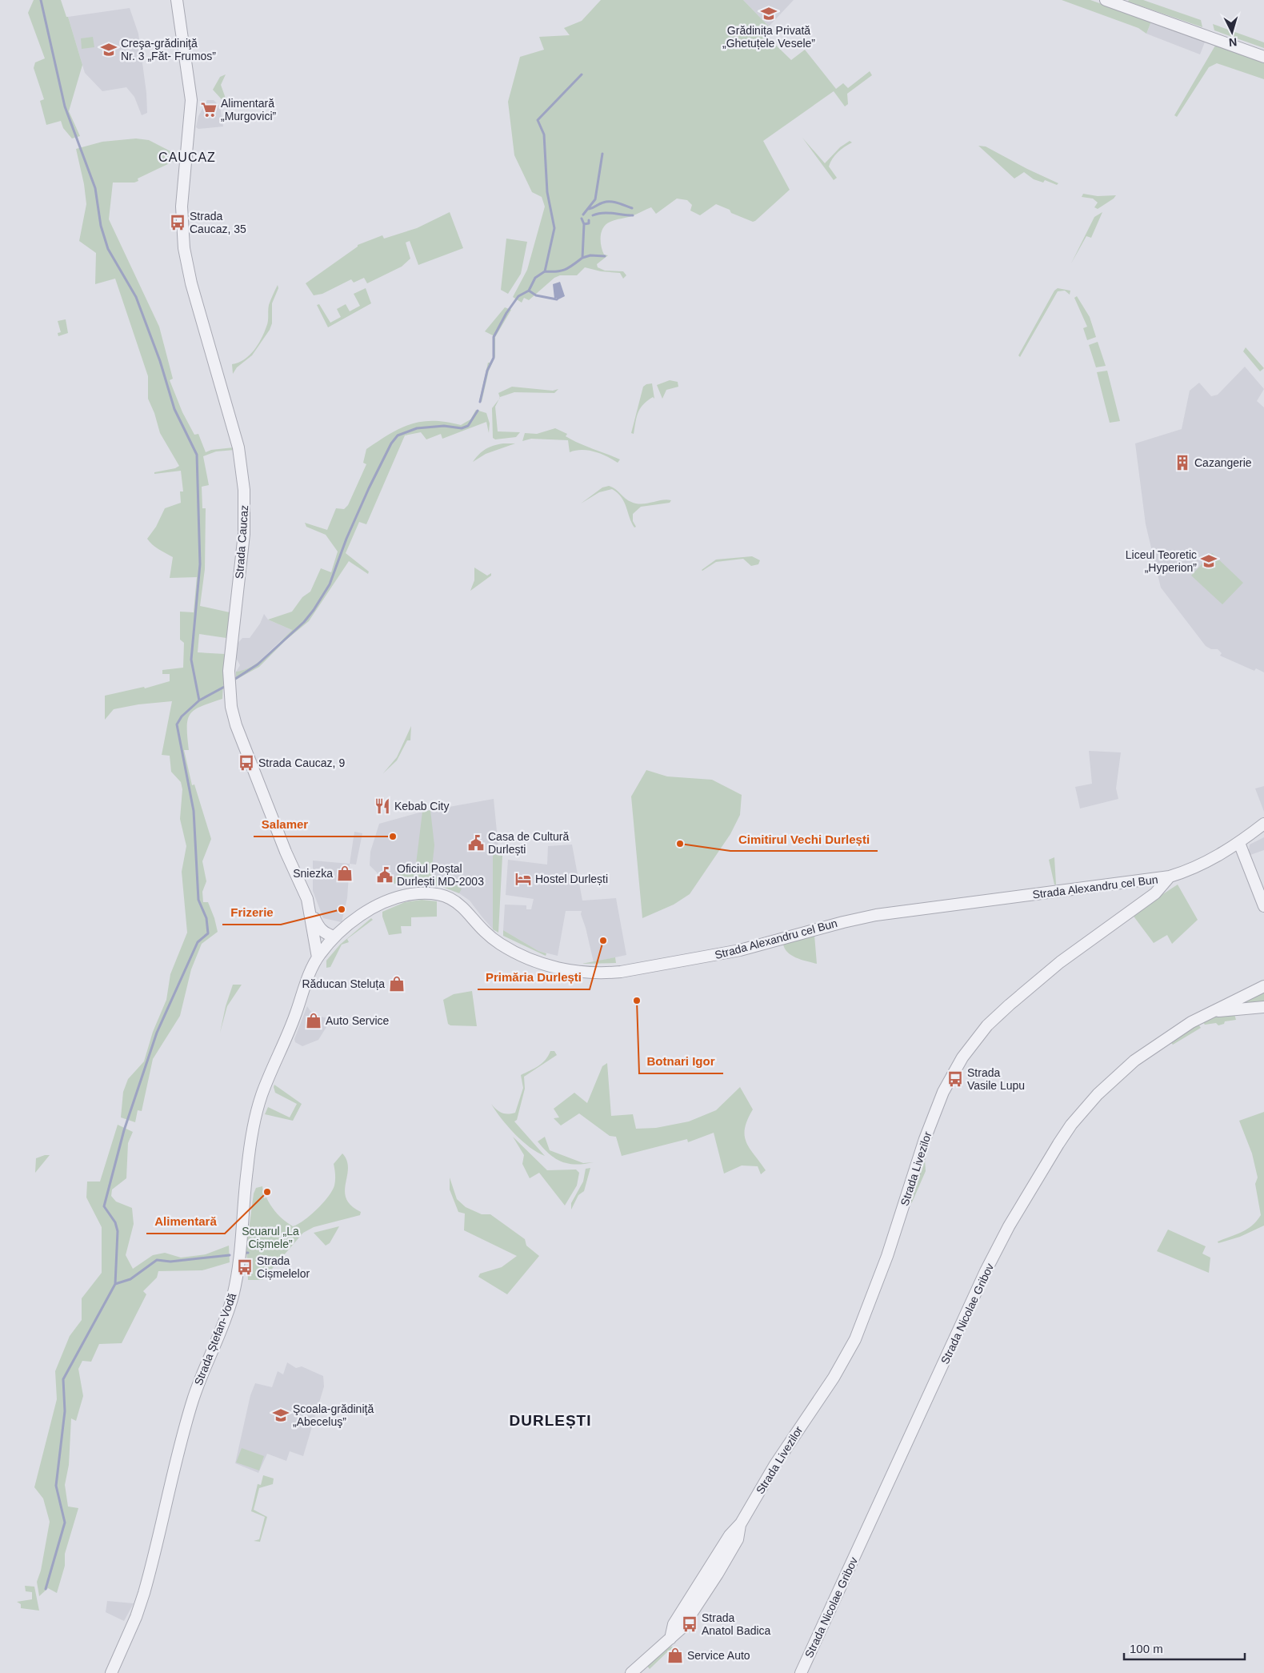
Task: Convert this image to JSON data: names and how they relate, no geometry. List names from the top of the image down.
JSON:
{
  "streets": {
    "street": [
      "Strada Caucaz",
      "Strada Alexandru cel Bun",
      "Strada Livezilor",
      "Strada Nicolae Gribov",
      "Strada Ștefan-Vodă"
    ]
  },
  "crossings": [
    ["Strada Caucaz", "Strada Alexandru cel Bun"],
    ["Strada Caucaz", "Strada Ștefan-Vodă"],
    ["Strada Alexandru cel Bun", "Strada Livezilor"],
    ["Strada Alexandru cel Bun", "Strada Ștefan-Vodă"]
  ],
  "districts": ["CAUCAZ", "DURLEȘTI"],
  "parks": ["Scuarul „La Cișmele”"],
  "places": {
    "school or university": [
      "Grădinița Privată „Ghetuțele Vesele”",
      "Creşa-grădiniţă Nr. 3 „Făt- Frumos”",
      "Liceul Teoretic „Hyperion”",
      "Şcoala-grădiniţă „Abeceluş”"
    ],
    "supermarket": ["Alimentară „Murgovici”"],
    "bus stop": [
      "Strada Caucaz, 35",
      "Strada Caucaz, 9",
      "Strada Vasile Lupu",
      "Strada Cișmelelor",
      "Strada Anatol Badica"
    ],
    "building": ["Cazangerie"],
    "restaurant": ["Kebab City"],
    "other": [
      "Salamer",
      "Cimitirul Vechi Durlești",
      "Frizerie",
      "Primăria Durlești",
      "Botnari Igor",
      "Alimentară"
    ],
    "public building": ["Casa de Cultură Durlești", "Oficiul Poștal Durlești MD-2003"],
    "shop": [
      "Sniezka",
      "Răducan Steluța",
      "Auto Service",
      "Service Auto"
    ],
    "hotel": ["Hostel Durlești"]
  },
  "scale_bar": "100 m",
  "north": "bottom"
}
